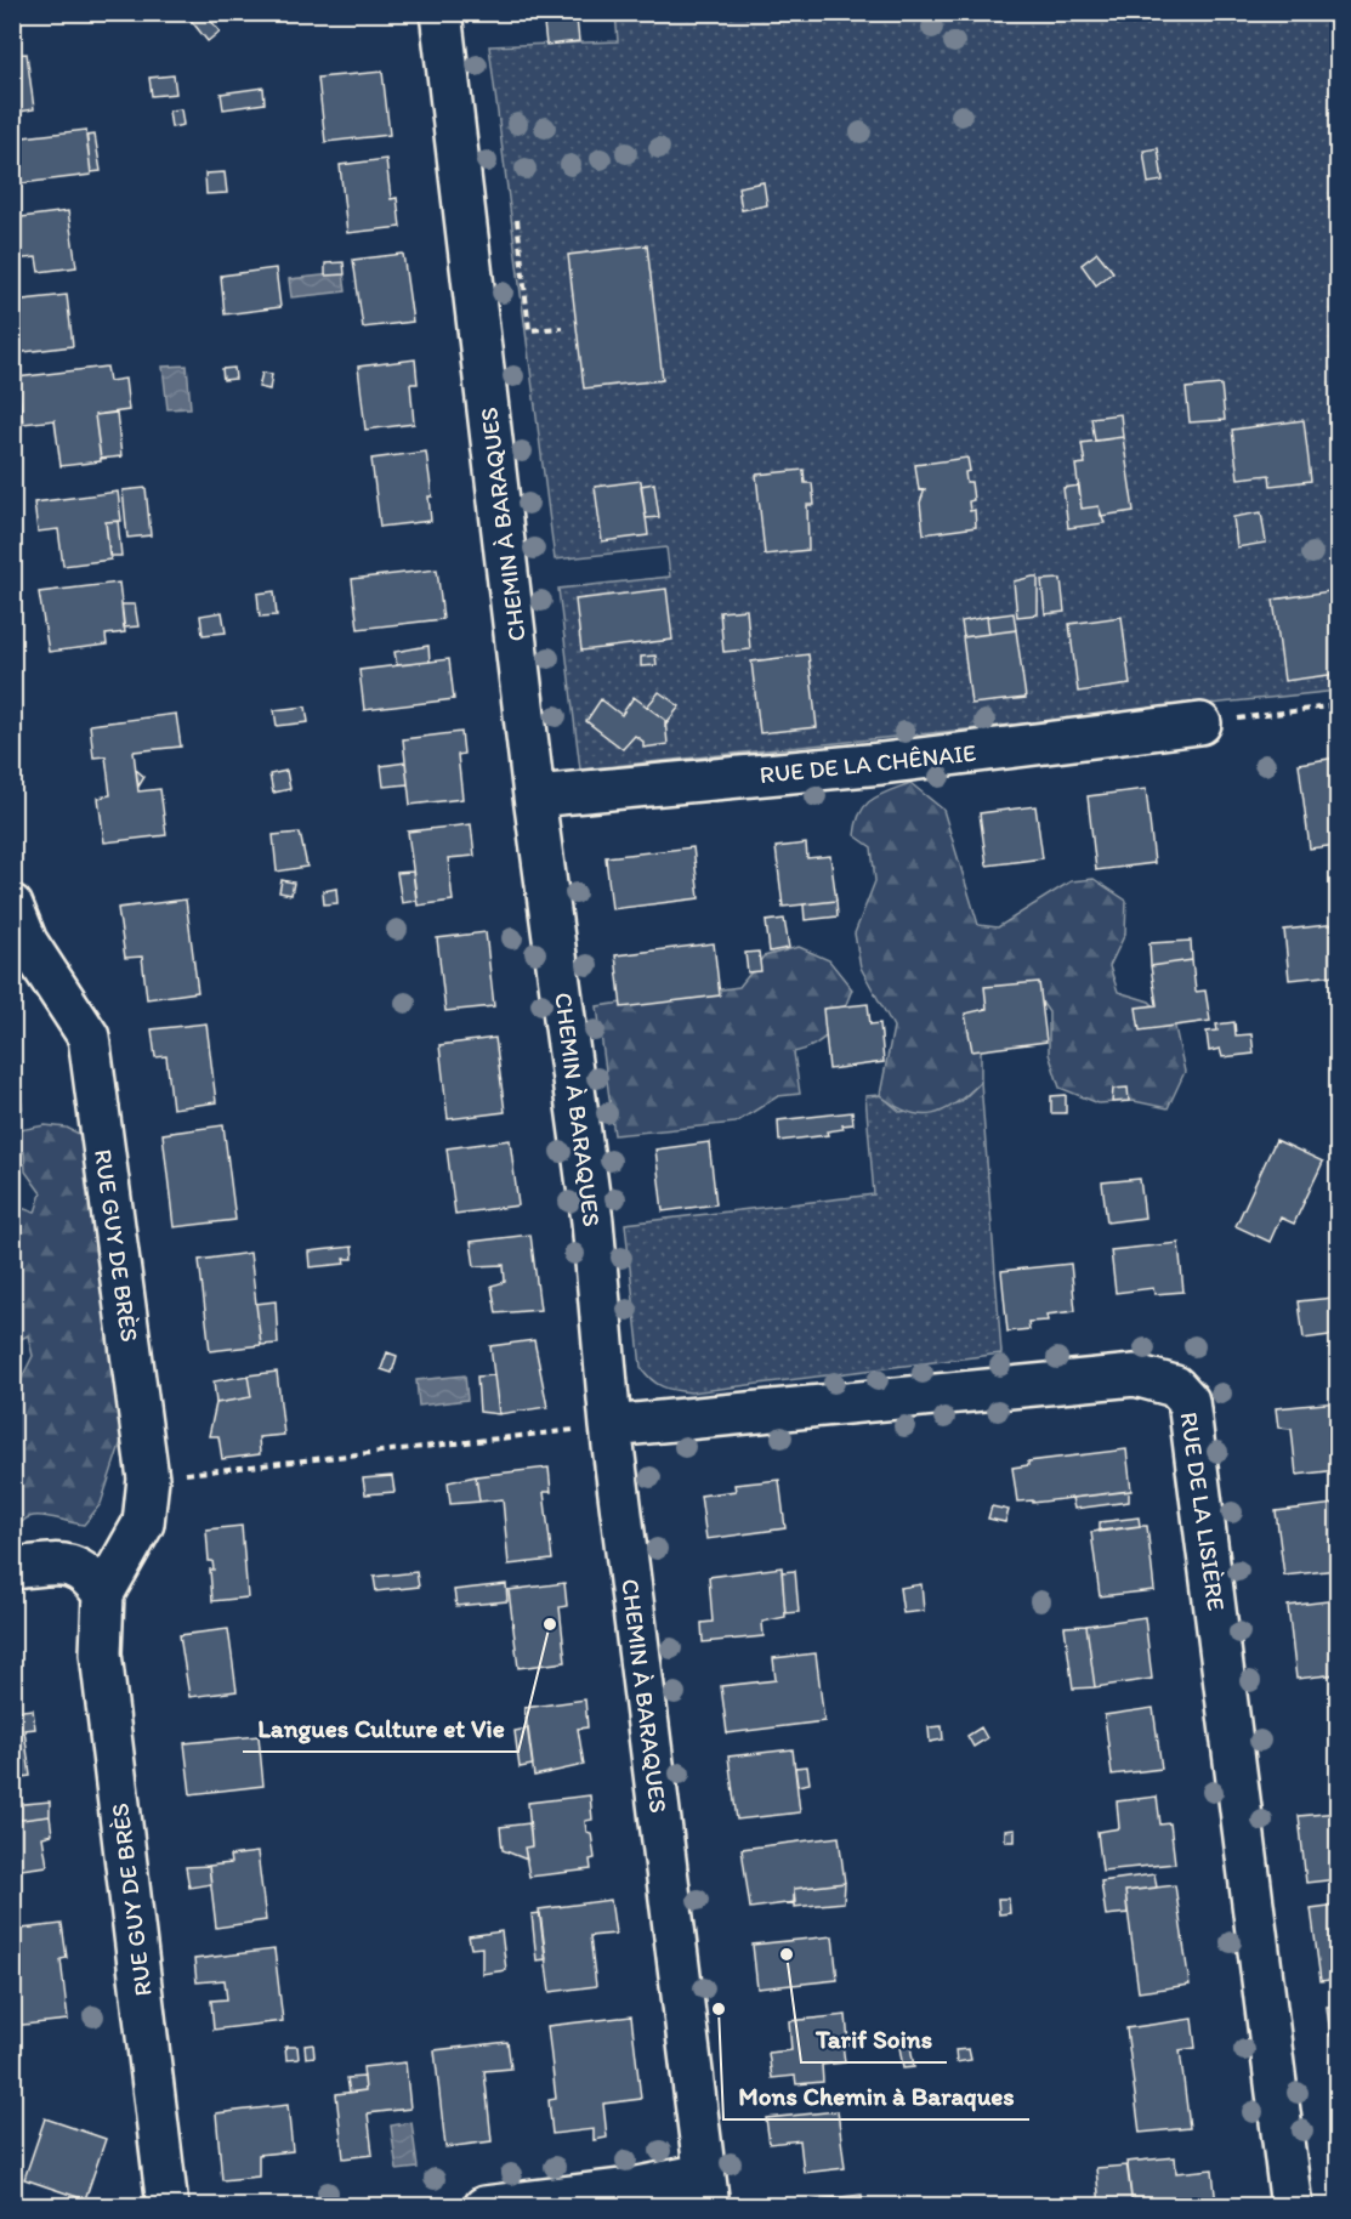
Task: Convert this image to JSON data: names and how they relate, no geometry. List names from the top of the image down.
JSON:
{
  "streets": {
    "street": [
      "CHEMIN À BARAQUES",
      "RUE DE LA CHÊNAIE",
      "RUE GUY DE BRÈS",
      "RUE DE LA LISIÈRE"
    ]
  },
  "crossings": [
    ["CHEMIN À BARAQUES", "RUE DE LA CHÊNAIE"],
    ["CHEMIN À BARAQUES", "RUE DE LA LISIÈRE"]
  ],
  "places": ["Langues Culture et Vie", "Tarif Soins", "Mons Chemin à Baraques"]
}
